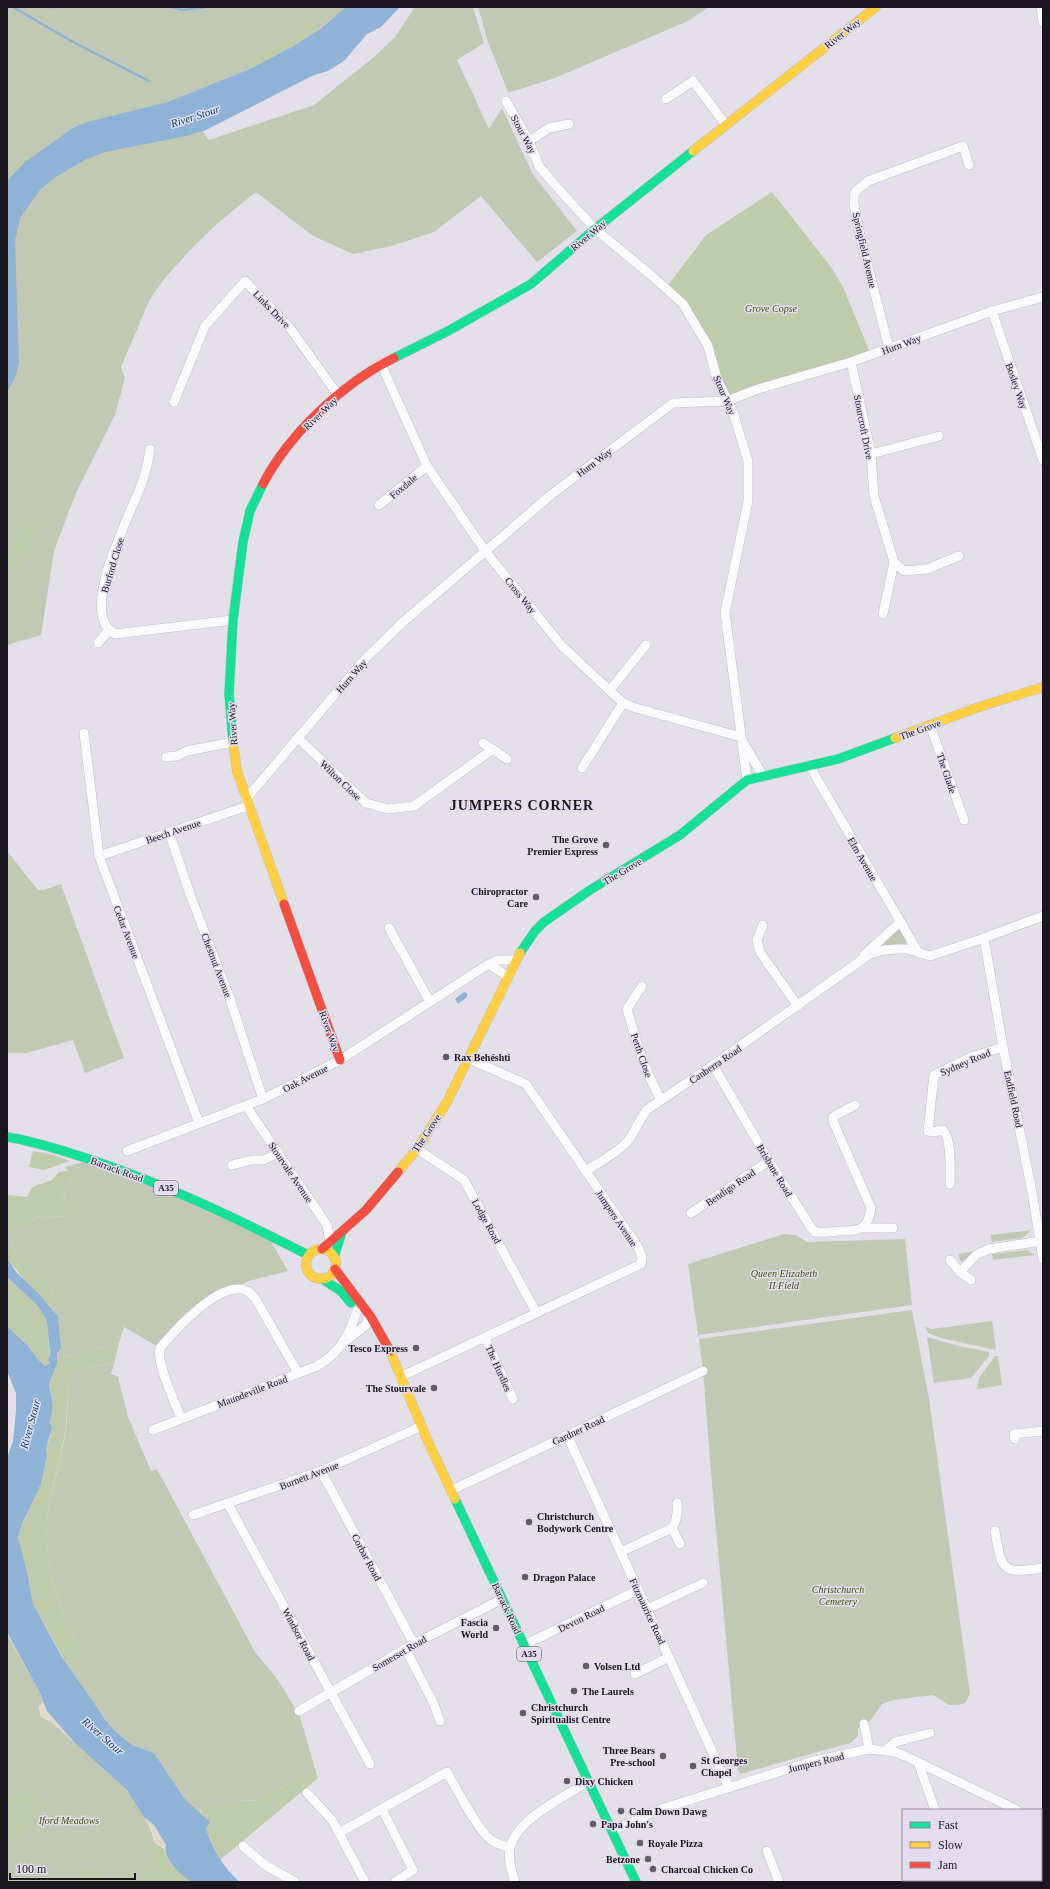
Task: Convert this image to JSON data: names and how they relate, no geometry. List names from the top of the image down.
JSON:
{
  "streets": {
    "street": [
      "River Way",
      "Stour Way",
      "Springfield Avenue",
      "Links Drive",
      "Hurn Way",
      "Bosley Way",
      "Stourcroft Drive",
      "Foxdale",
      "Burford Close",
      "Cross Way",
      "The Grove",
      "The Glade",
      "Wilton Close",
      "Beech Avenue",
      "Elm Avenue",
      "Cedar Avenue",
      "Chestnut Avenue",
      "Perth Close",
      "Sydney Road",
      "Canberra Road",
      "Oak Avenue",
      "Endfield Road",
      "Barrack Road",
      "Brisbane Road",
      "Stourvale Avenue",
      "Bendigo Road",
      "A35",
      "Jumpers Avenue",
      "Lodge Road",
      "The Hurdles",
      "Maundeville Road",
      "Gardner Road",
      "Burnett Avenue",
      "Corbar Road",
      "Fitzmaurice Road",
      "Devon Road",
      "Windsor Road",
      "Somerset Road",
      "Jumpers Road"
    ]
  },
  "crossings": [
    ["River Way", "Stour Way"],
    ["River Way", "Links Drive"],
    ["River Way", "Hurn Way"],
    ["River Way", "Cross Way"],
    ["River Way", "Beech Avenue"],
    ["River Way", "Oak Avenue"],
    ["Stour Way", "Hurn Way"],
    ["Stour Way", "Cross Way"],
    ["Stour Way", "The Grove"],
    ["Springfield Avenue", "Hurn Way"],
    ["Hurn Way", "Bosley Way"],
    ["Hurn Way", "Stourcroft Drive"],
    ["Hurn Way", "Cross Way"],
    ["Hurn Way", "Wilton Close"],
    ["Hurn Way", "Beech Avenue"],
    ["Foxdale", "Cross Way"],
    ["The Grove", "The Glade"],
    ["The Grove", "Elm Avenue"],
    ["The Grove", "Oak Avenue"],
    ["The Grove", "Barrack Road"],
    ["The Grove", "Stourvale Avenue"],
    ["The Grove", "A35"],
    ["The Grove", "Jumpers Avenue"],
    ["The Grove", "Lodge Road"],
    ["Beech Avenue", "Cedar Avenue"],
    ["Beech Avenue", "Chestnut Avenue"],
    ["Elm Avenue", "Canberra Road"],
    ["Cedar Avenue", "Oak Avenue"],
    ["Chestnut Avenue", "Oak Avenue"],
    ["Perth Close", "Canberra Road"],
    ["Sydney Road", "Endfield Road"],
    ["Canberra Road", "Endfield Road"],
    ["Canberra Road", "Brisbane Road"],
    ["Canberra Road", "Jumpers Avenue"],
    ["Oak Avenue", "Stourvale Avenue"],
    ["Barrack Road", "A35"],
    ["Barrack Road", "Jumpers Avenue"],
    ["Barrack Road", "Maundeville Road"],
    ["Barrack Road", "Gardner Road"],
    ["Barrack Road", "Burnett Avenue"],
    ["Barrack Road", "Devon Road"],
    ["Barrack Road", "Somerset Road"],
    ["Barrack Road", "Jumpers Road"],
    ["Brisbane Road", "Bendigo Road"],
    ["Jumpers Avenue", "Lodge Road"],
    ["Jumpers Avenue", "The Hurdles"],
    ["Gardner Road", "Fitzmaurice Road"],
    ["Burnett Avenue", "Corbar Road"],
    ["Burnett Avenue", "Windsor Road"],
    ["Corbar Road", "Somerset Road"],
    ["Fitzmaurice Road", "Devon Road"],
    ["Fitzmaurice Road", "Jumpers Road"],
    ["Windsor Road", "Somerset Road"]
  ],
  "districts": ["JUMPERS CORNER"],
  "water": ["River Stour"],
  "parks": [
    "Grove Copse",
    "Queen Elizabeth II Field",
    "Christchurch Cemetery",
    "Iford Meadows"
  ],
  "places": [
    "The Grove Premier Express",
    "Chiropractor Care",
    "Rax Behéshti",
    "Tesco Express",
    "The Stourvale",
    "Christchurch Bodywork Centre",
    "Dragon Palace",
    "Fascia World",
    "Volsen Ltd",
    "The Laurels",
    "Christchurch Spiritualist Centre",
    "Three Bears Pre-school",
    "St Georges Chapel",
    "Dixy Chicken",
    "Calm Down Dawg",
    "Papa John's",
    "Royale Pizza",
    "Betzone",
    "Charcoal Chicken Co"
  ],
  "legend": ["Fast", "Slow", "Jam"],
  "scale_bar": "100 m"
}
